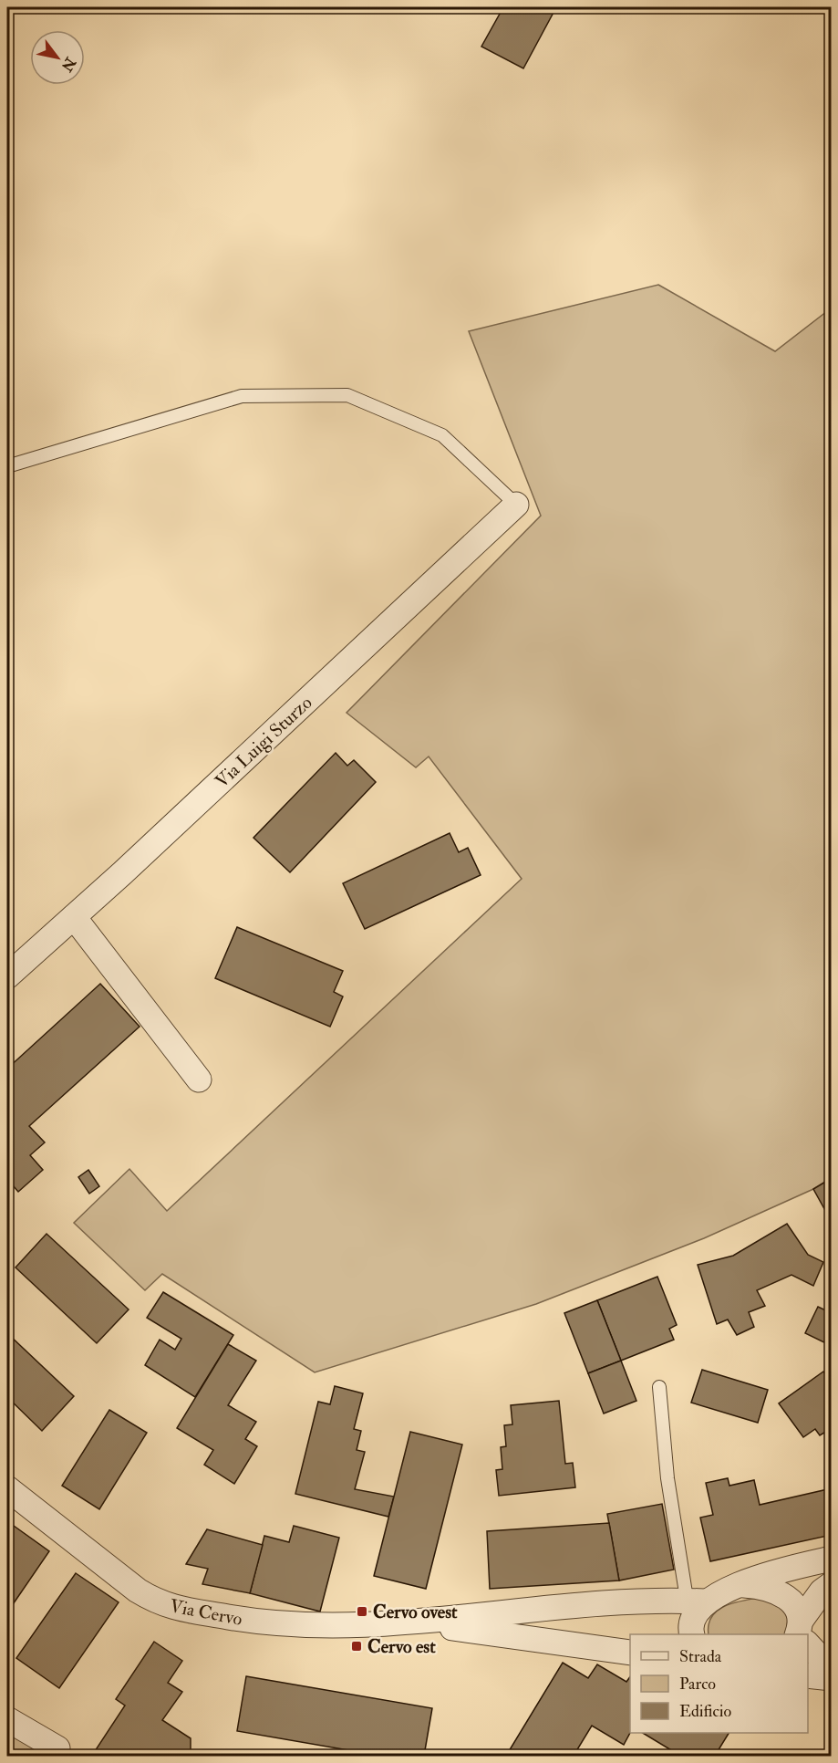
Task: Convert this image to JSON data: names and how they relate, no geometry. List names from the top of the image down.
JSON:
{
  "streets": {
    "street": ["Via Luigi Sturzo", "Via Cervo"]
  },
  "places": {
    "transit": ["Cervo ovest", "Cervo est"]
  },
  "legend": ["Strada", "Parco", "Edificio"],
  "north": "bottom right"
}
